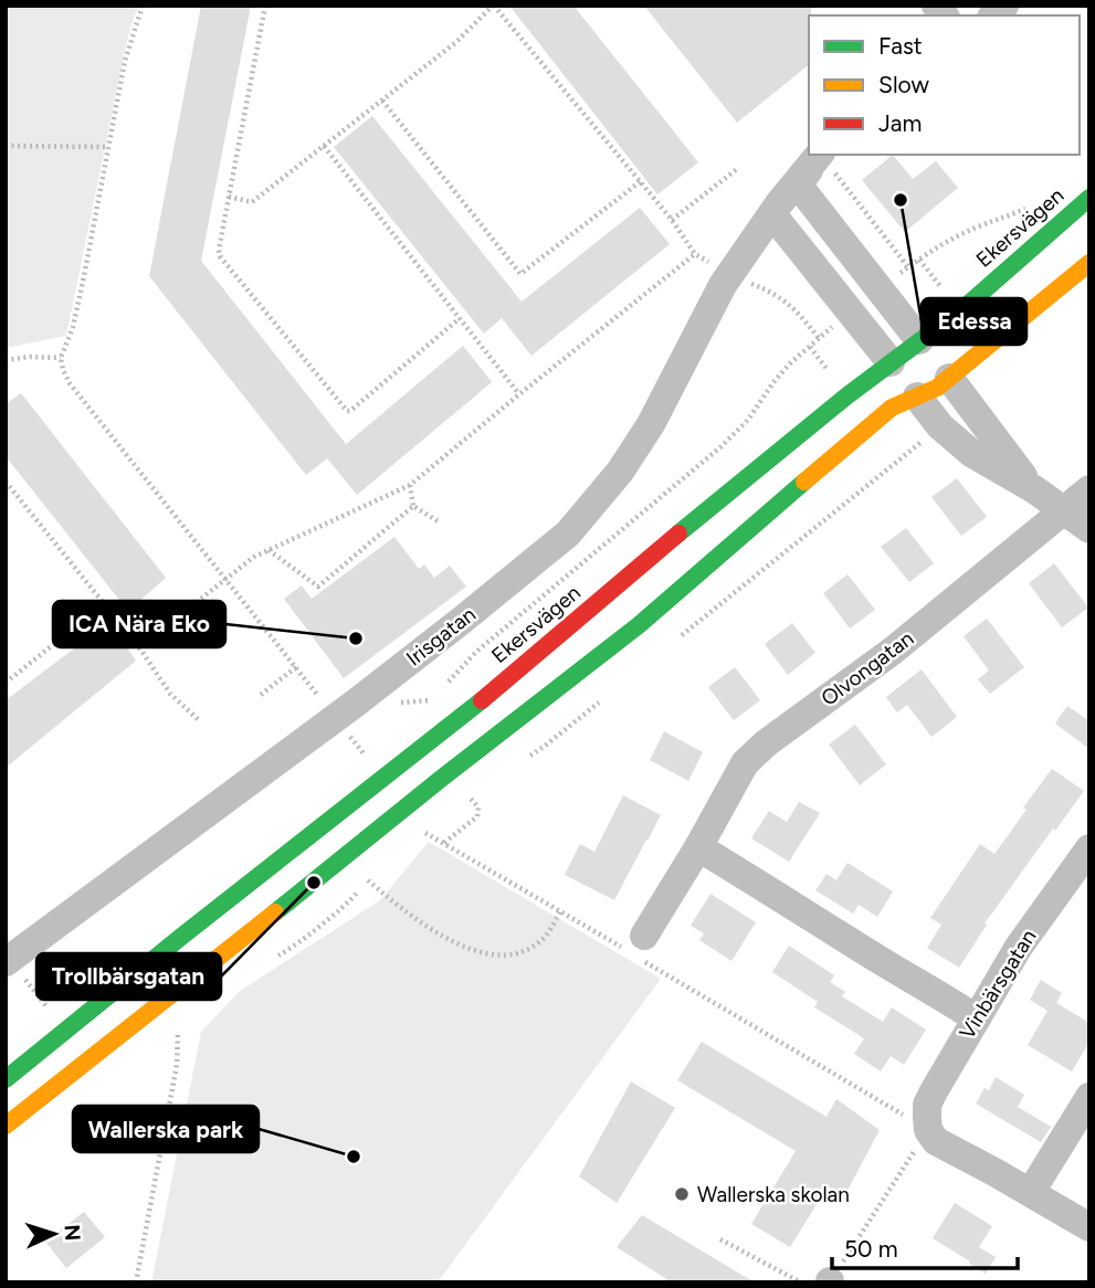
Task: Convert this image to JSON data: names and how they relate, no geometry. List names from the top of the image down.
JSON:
{
  "streets": {
    "main road": ["Ekersvägen"],
    "street": ["Irisgatan", "Olvongatan", "Vinbärsgatan"]
  },
  "places": [
    "Edessa",
    "ICA Nära Eko",
    "Trollbärsgatan",
    "Wallerska park",
    "Wallerska skolan"
  ],
  "legend": ["Fast", "Slow", "Jam"],
  "scale_bar": "50 m",
  "north": "right"
}
